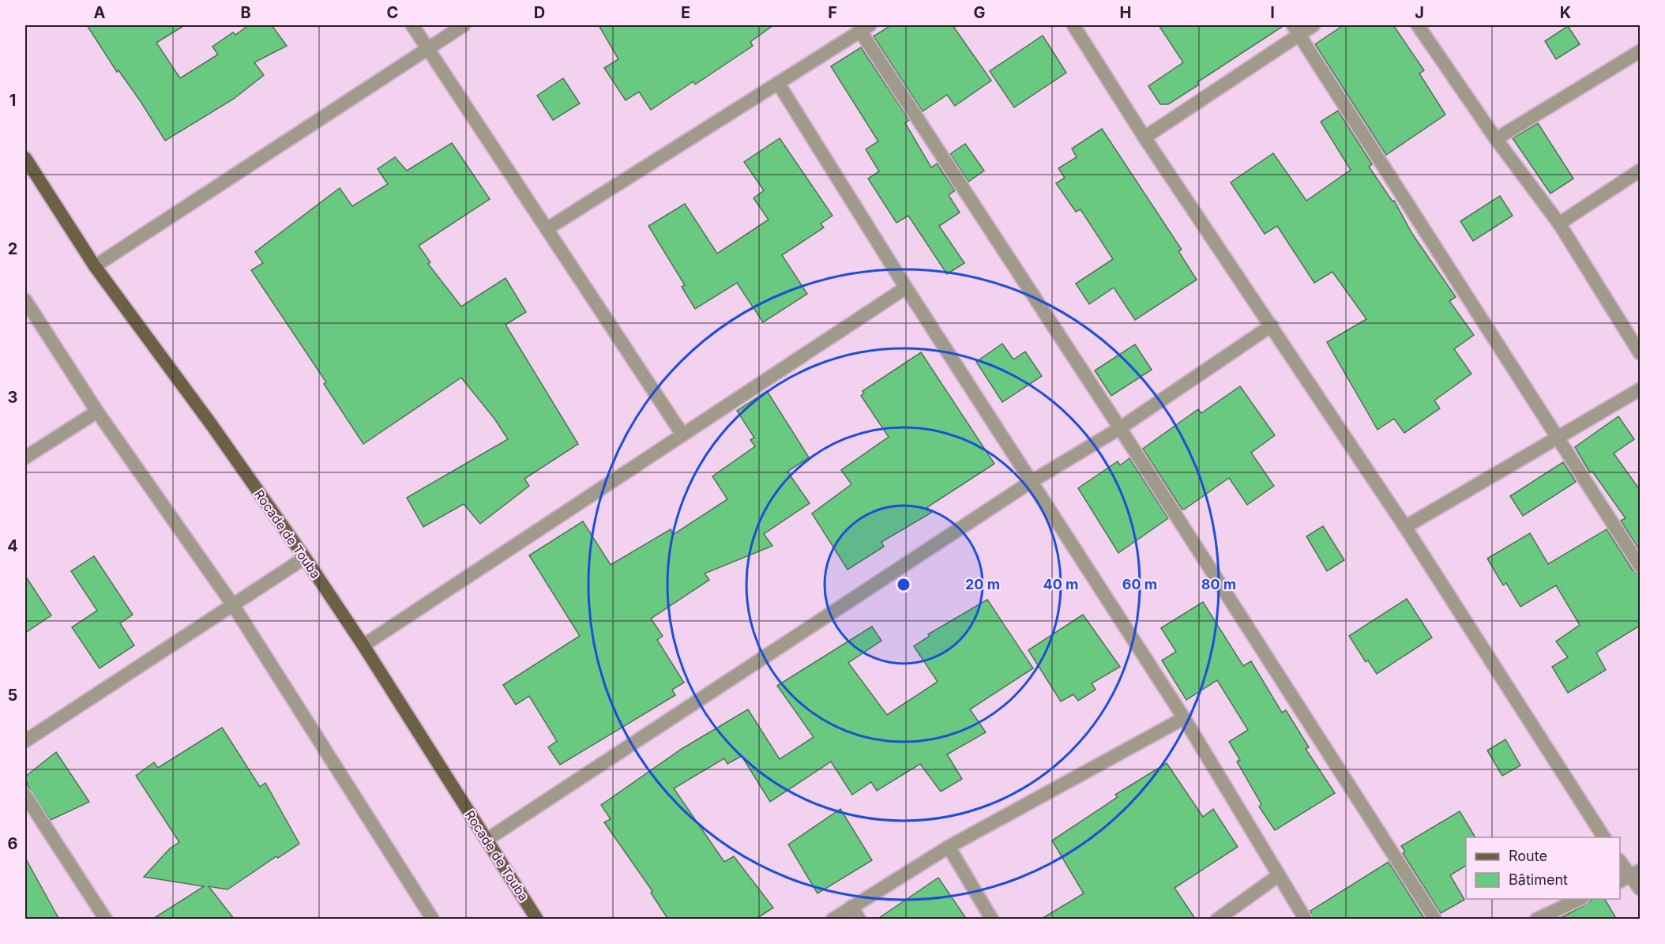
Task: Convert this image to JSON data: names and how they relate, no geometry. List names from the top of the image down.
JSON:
{
  "streets": {
    "main road": ["Rocade de Touba"]
  },
  "legend": ["Route", "Bâtiment"],
  "grid": {
    "columns": [
      "A",
      "B",
      "C",
      "D",
      "E",
      "F",
      "G",
      "H",
      "I",
      "J",
      "K"
    ],
    "rows": [
      "1",
      "2",
      "3",
      "4",
      "5",
      "6"
    ]
  },
  "rings": [
    "20 m",
    "40 m",
    "60 m",
    "80 m"
  ]
}
